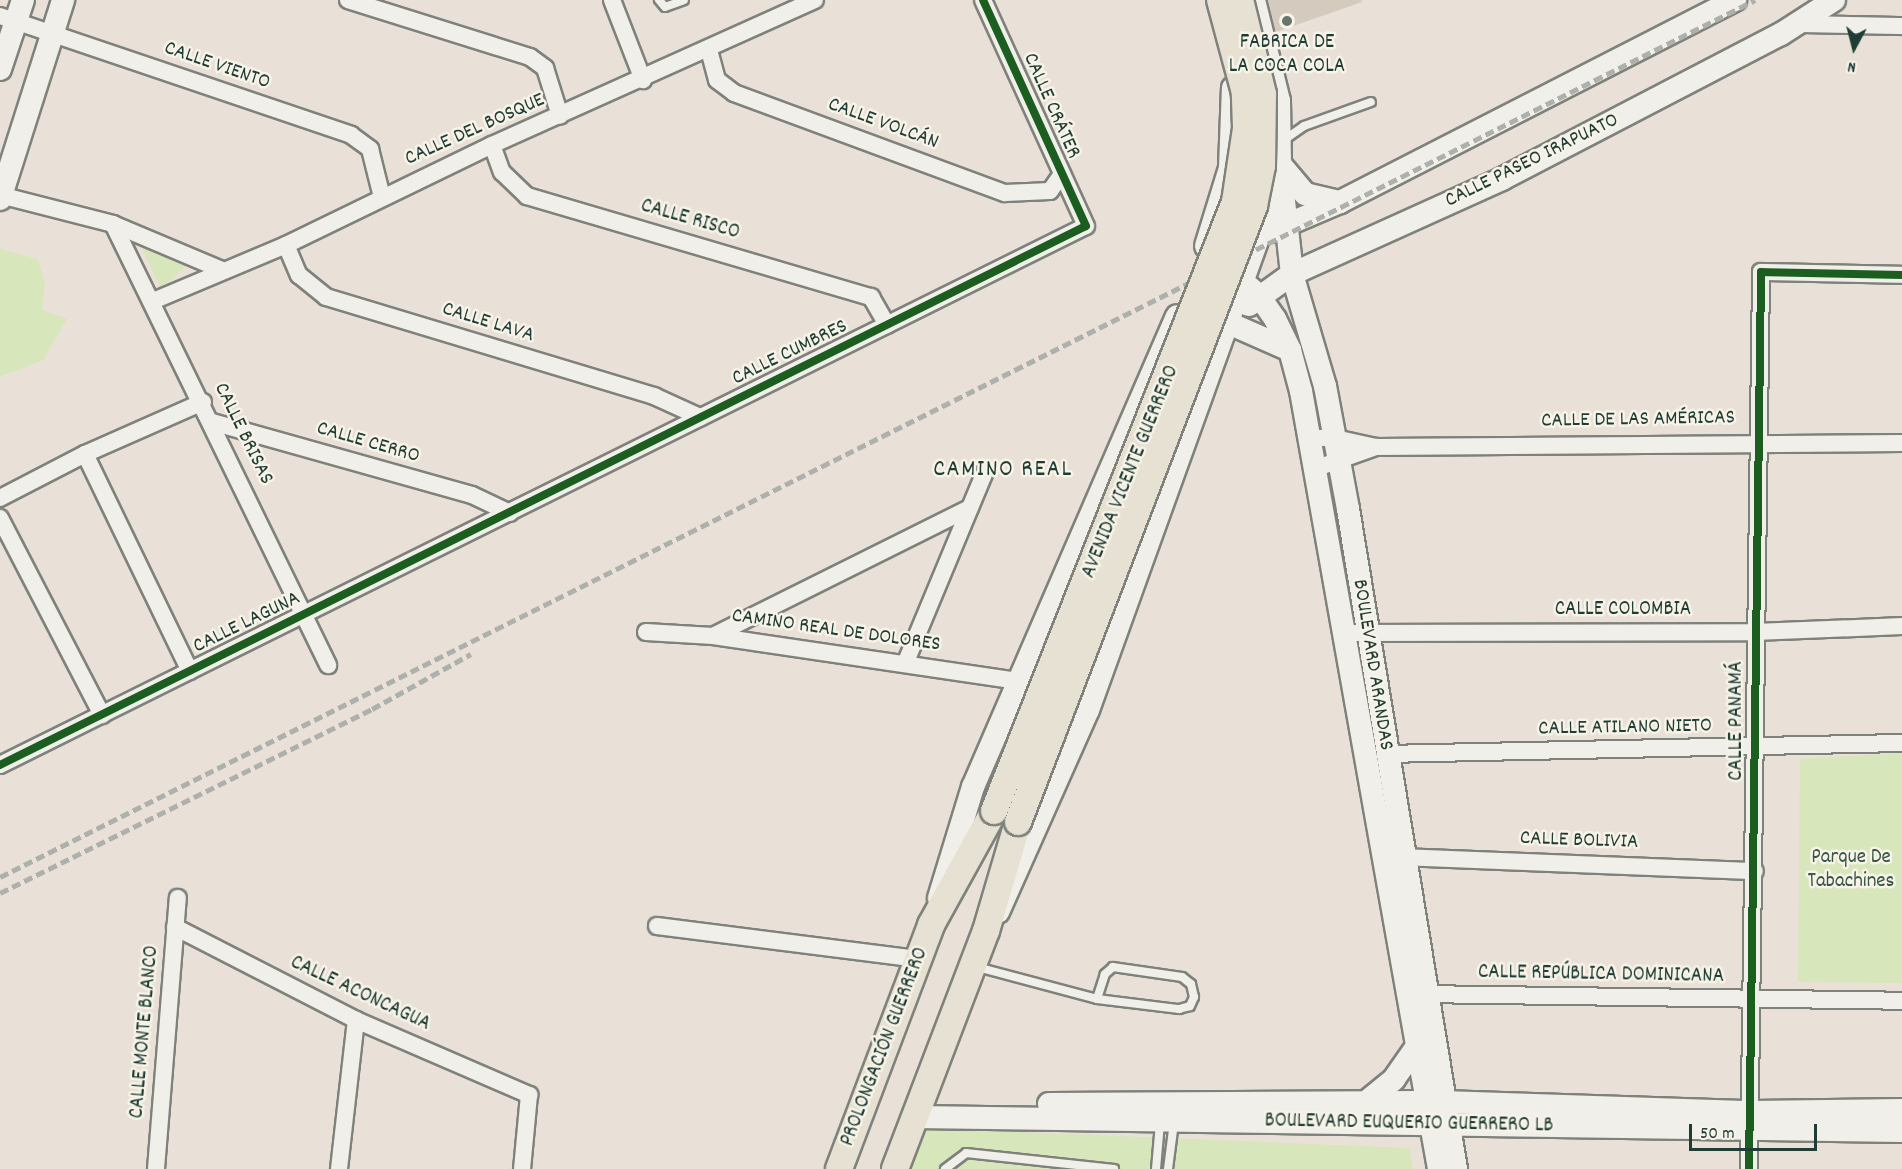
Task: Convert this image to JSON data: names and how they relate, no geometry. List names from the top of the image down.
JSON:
{
  "streets": {
    "main road": [
      "CALLE PASEO IRAPUATO",
      "AVENIDA VICENTE GUERRERO",
      "BOULEVARD ARANDAS",
      "PROLONGACIÓN GUERRERO",
      "BOULEVARD EUQUERIO GUERRERO LB"
    ],
    "street": [
      "CALLE VIENTO",
      "CALLE CRÁTER",
      "CALLE VOLCÁN",
      "CALLE DEL BOSQUE",
      "CALLE RISCO",
      "CALLE LAVA",
      "CALLE CUMBRES",
      "CALLE DE LAS AMÉRICAS",
      "CALLE BRISAS",
      "CALLE CERRO",
      "CALLE COLOMBIA",
      "CALLE LAGUNA",
      "CAMINO REAL DE DOLORES",
      "CALLE PANAMÁ",
      "CALLE ATILANO NIETO",
      "CALLE BOLIVIA",
      "CALLE REPÚBLICA DOMINICANA",
      "CALLE ACONCAGUA",
      "CALLE MONTE BLANCO"
    ]
  },
  "crossings": [
    ["CALLE VIENTO", "CALLE DEL BOSQUE"],
    ["CALLE CRÁTER", "CALLE VOLCÁN"],
    ["CALLE CRÁTER", "CALLE CUMBRES"],
    ["CALLE VOLCÁN", "CALLE DEL BOSQUE"],
    ["CALLE DEL BOSQUE", "CALLE RISCO"],
    ["CALLE DEL BOSQUE", "CALLE LAVA"],
    ["CALLE DEL BOSQUE", "CALLE BRISAS"],
    ["CALLE PASEO IRAPUATO", "BOULEVARD ARANDAS"],
    ["CALLE RISCO", "CALLE CUMBRES"],
    ["CALLE LAVA", "CALLE CUMBRES"],
    ["CALLE CUMBRES", "CALLE CERRO"],
    ["CALLE CUMBRES", "CALLE LAGUNA"],
    ["CALLE DE LAS AMÉRICAS", "BOULEVARD ARANDAS"],
    ["CALLE DE LAS AMÉRICAS", "CALLE PANAMÁ"],
    ["CALLE BRISAS", "CALLE CERRO"],
    ["CALLE BRISAS", "CALLE LAGUNA"],
    ["CALLE CERRO", "CALLE LAGUNA"],
    ["AVENIDA VICENTE GUERRERO", "PROLONGACIÓN GUERRERO"],
    ["CALLE COLOMBIA", "BOULEVARD ARANDAS"],
    ["CALLE COLOMBIA", "CALLE PANAMÁ"],
    ["BOULEVARD ARANDAS", "CALLE ATILANO NIETO"],
    ["BOULEVARD ARANDAS", "CALLE BOLIVIA"],
    ["BOULEVARD ARANDAS", "CALLE REPÚBLICA DOMINICANA"],
    ["BOULEVARD ARANDAS", "BOULEVARD EUQUERIO GUERRERO LB"],
    ["CALLE PANAMÁ", "CALLE ATILANO NIETO"],
    ["CALLE PANAMÁ", "CALLE BOLIVIA"],
    ["CALLE PANAMÁ", "CALLE REPÚBLICA DOMINICANA"],
    ["CALLE PANAMÁ", "BOULEVARD EUQUERIO GUERRERO LB"],
    ["CALLE ACONCAGUA", "CALLE MONTE BLANCO"]
  ],
  "districts": ["CAMINO REAL"],
  "parks": ["Parque De Tabachines"],
  "places": ["FABRICA DE LA COCA COLA"],
  "scale_bar": "50 m",
  "north": "bottom"
}
